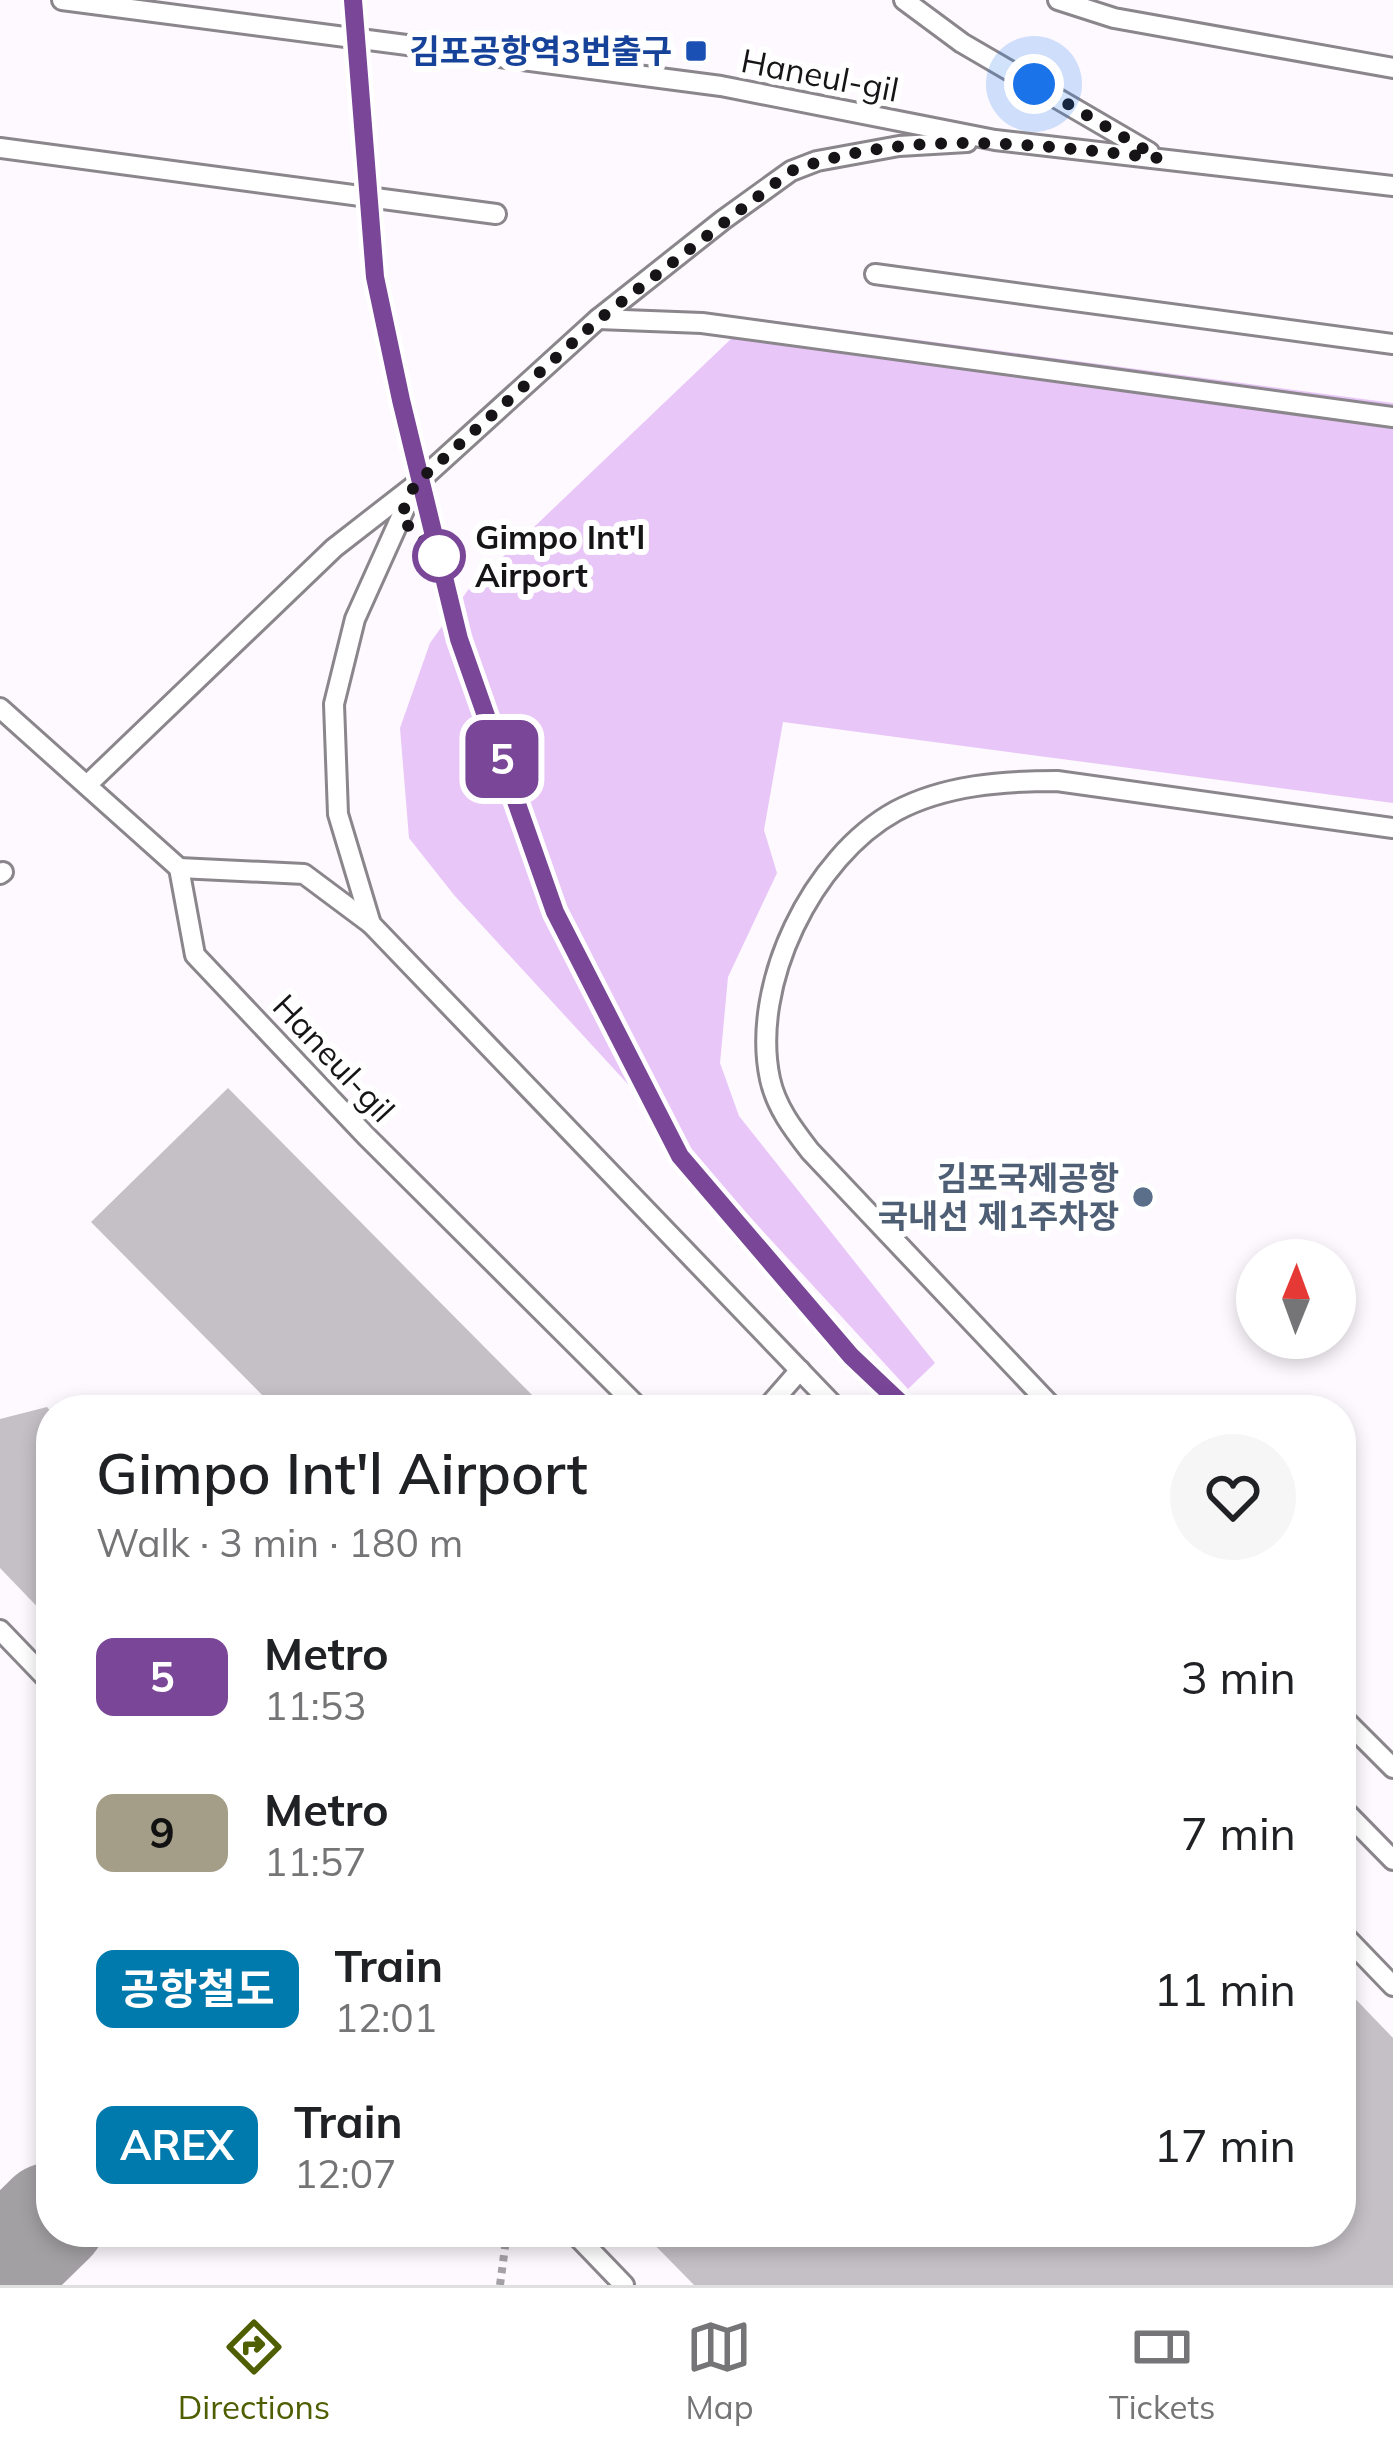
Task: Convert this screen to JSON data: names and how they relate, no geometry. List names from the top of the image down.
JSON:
{
  "streets": {
    "lane": ["Haneul-gil"]
  },
  "places": {
    "transit": ["김포공항역3번출구"],
    "other": ["Gimpo Int'l Airport", "김포국제공항 국내선 제1주차장"]
  },
  "lines": ["metro line 5"],
  "north": "top",
  "page": {
    "on_map": "5",
    "heading": ["Gimpo Int'l Airport", "Walk · 3 min · 180 m"],
    "list": [
      {
        "mark": "5",
        "name": "Metro",
        "note": "11:53",
        "value": "3 min"
      },
      {
        "mark": "9",
        "name": "Metro",
        "note": "11:57",
        "value": "7 min"
      },
      {
        "mark": "공항철도",
        "name": "Train",
        "note": "12:01",
        "value": "11 min"
      },
      {
        "mark": "AREX",
        "name": "Train",
        "note": "12:07",
        "value": "17 min"
      }
    ],
    "tabs": ["Directions", "Map", "Tickets"]
  }
}
